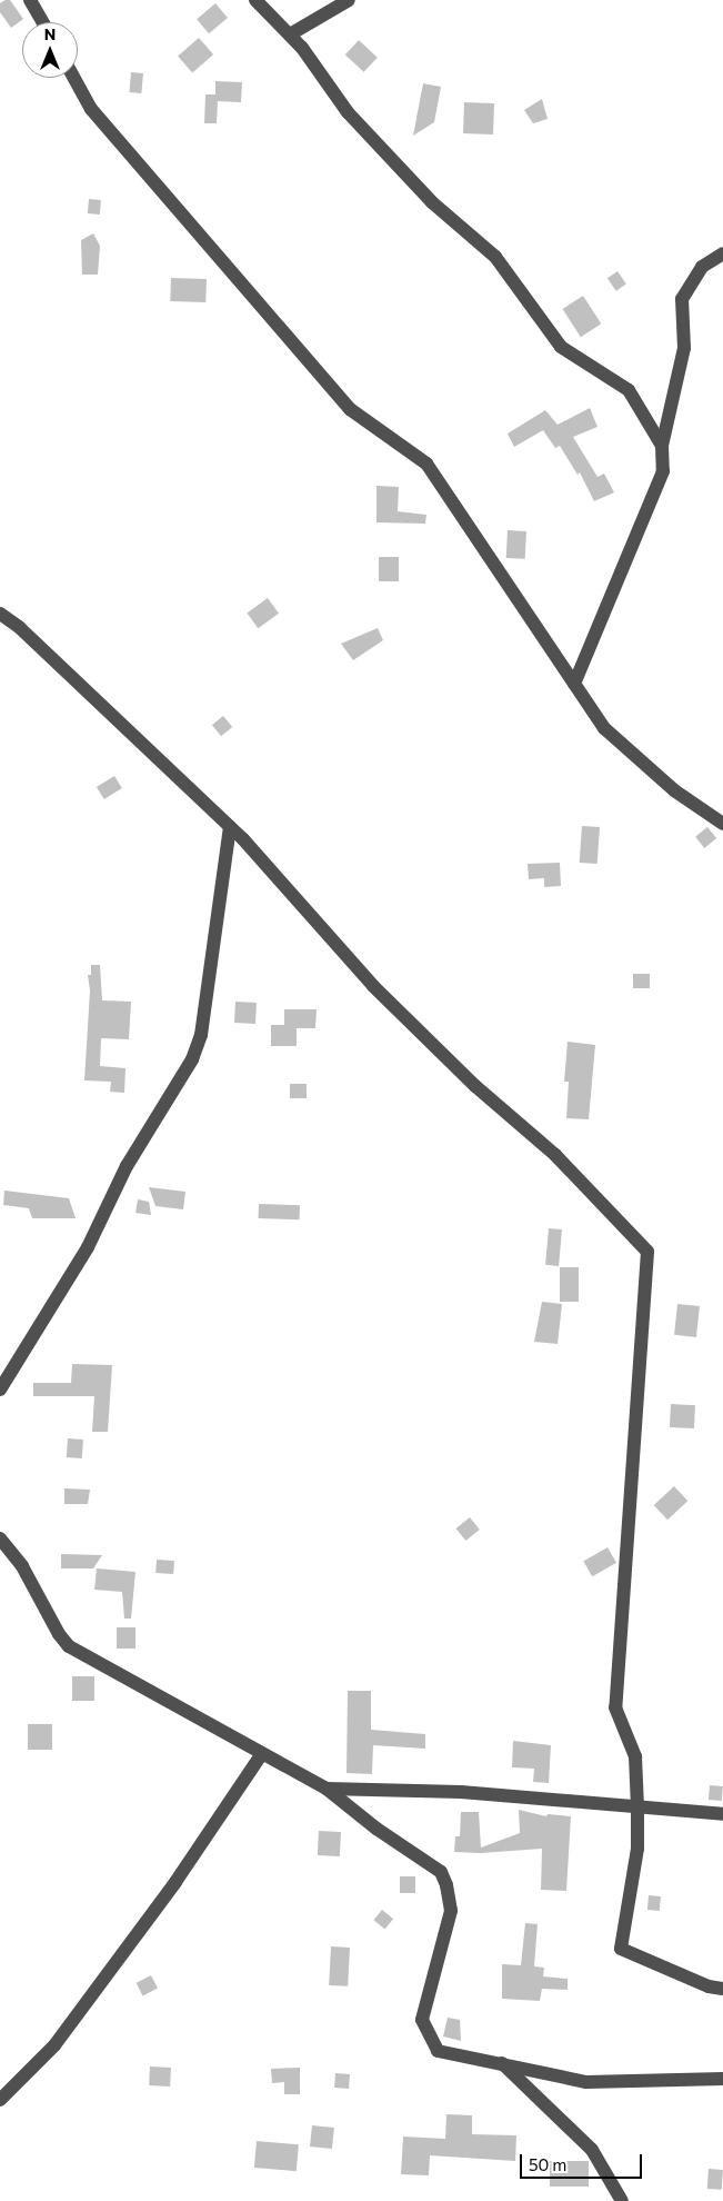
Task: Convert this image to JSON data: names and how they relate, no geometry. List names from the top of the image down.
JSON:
{
  "scale_bar": "50 m",
  "north": "top"
}
